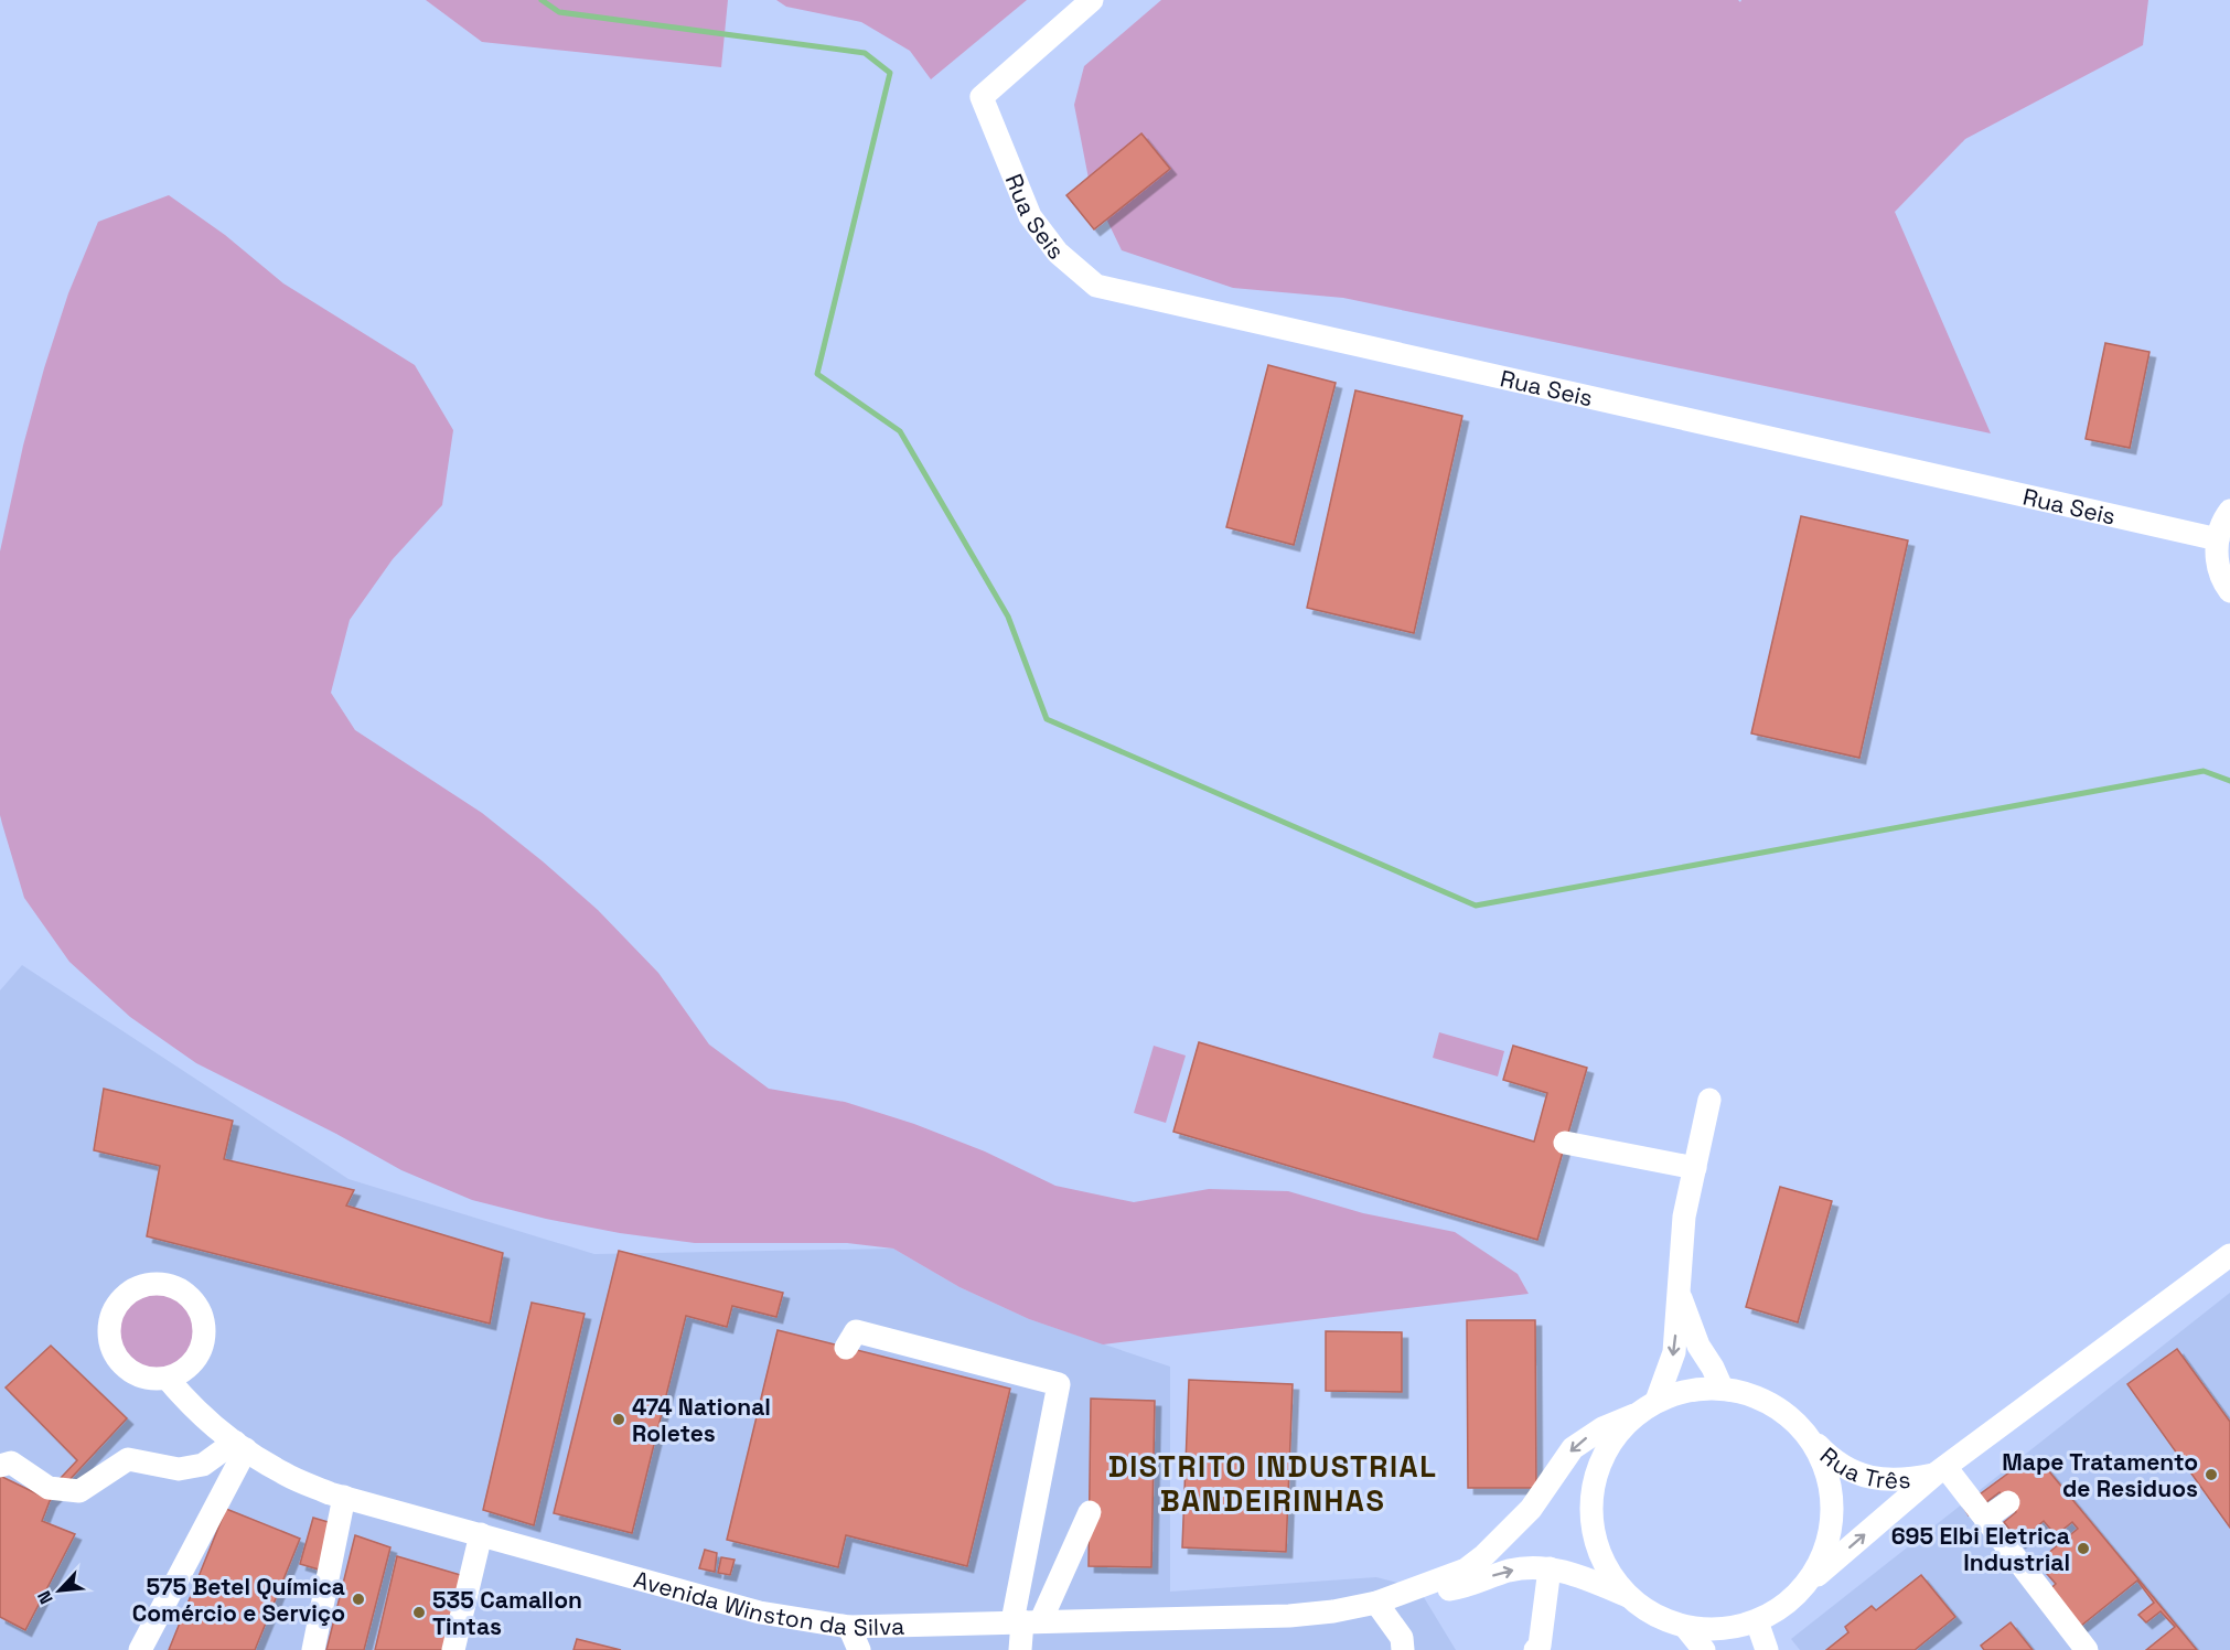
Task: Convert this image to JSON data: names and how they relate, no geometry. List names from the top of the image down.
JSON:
{
  "streets": {
    "street": ["Rua Seis", "Rua Três", "Avenida Winston da Silva"]
  },
  "districts": ["DISTRITO INDUSTRIAL BANDEIRINHAS"],
  "places": [
    "474 National Roletes",
    "Mape Tratamento de Residuos",
    "695 Elbi Eletrica Industrial",
    "575 Betel Química Comércio e Serviço",
    "535 Camallon Tintas"
  ],
  "north": "bottom left"
}
